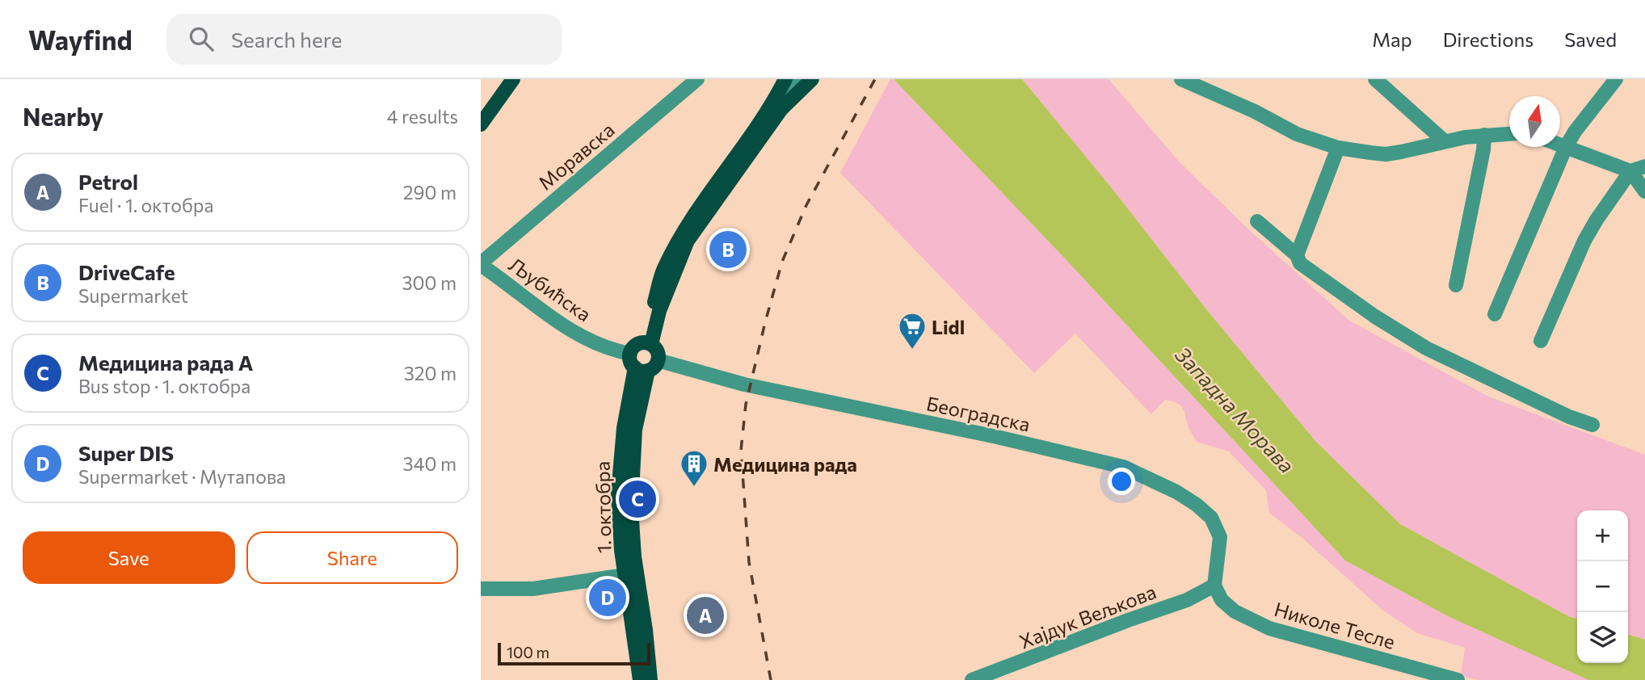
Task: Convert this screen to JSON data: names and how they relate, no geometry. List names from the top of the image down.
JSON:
{
  "streets": {
    "main road": ["1. октобра"],
    "street": [
      "Моравска",
      "Љубићска",
      "Београдска",
      "Хајдук Вељкова",
      "Николе Тесле"
    ]
  },
  "crossings": [
    ["Моравска", "Љубићска"],
    ["Љубићска", "Београдска"],
    ["Љубићска", "1. октобра"],
    ["Београдска", "1. октобра"],
    ["Београдска", "Хајдук Вељкова"],
    ["Београдска", "Николе Тесле"],
    ["Хајдук Вељкова", "Николе Тесле"]
  ],
  "water": ["Западна Морава"],
  "places": {
    "supermarket": ["Lidl"],
    "building": ["Медицина рада"]
  },
  "scale_bar": "100 m",
  "north": "top",
  "page": {
    "header": "Wayfind",
    "search": "Search here",
    "nav": ["Map", "Directions", "Saved"],
    "heading": ["Nearby", "4 results"],
    "list": [
      {
        "mark": "A",
        "name": "Petrol",
        "note": "Fuel · 1. октобра",
        "value": "290 m"
      },
      {
        "mark": "B",
        "name": "DriveCafe",
        "note": "Supermarket",
        "value": "300 m"
      },
      {
        "mark": "C",
        "name": "Медицина рада А",
        "note": "Bus stop · 1. октобра",
        "value": "320 m"
      },
      {
        "mark": "D",
        "name": "Super DIS",
        "note": "Supermarket · Мутапова",
        "value": "340 m"
      }
    ],
    "pins": [
      "B",
      "C",
      "D",
      "A"
    ],
    "map_buttons": ["+", "−"],
    "buttons": ["Save", "Share"],
    "scale": "100 m"
  }
}
